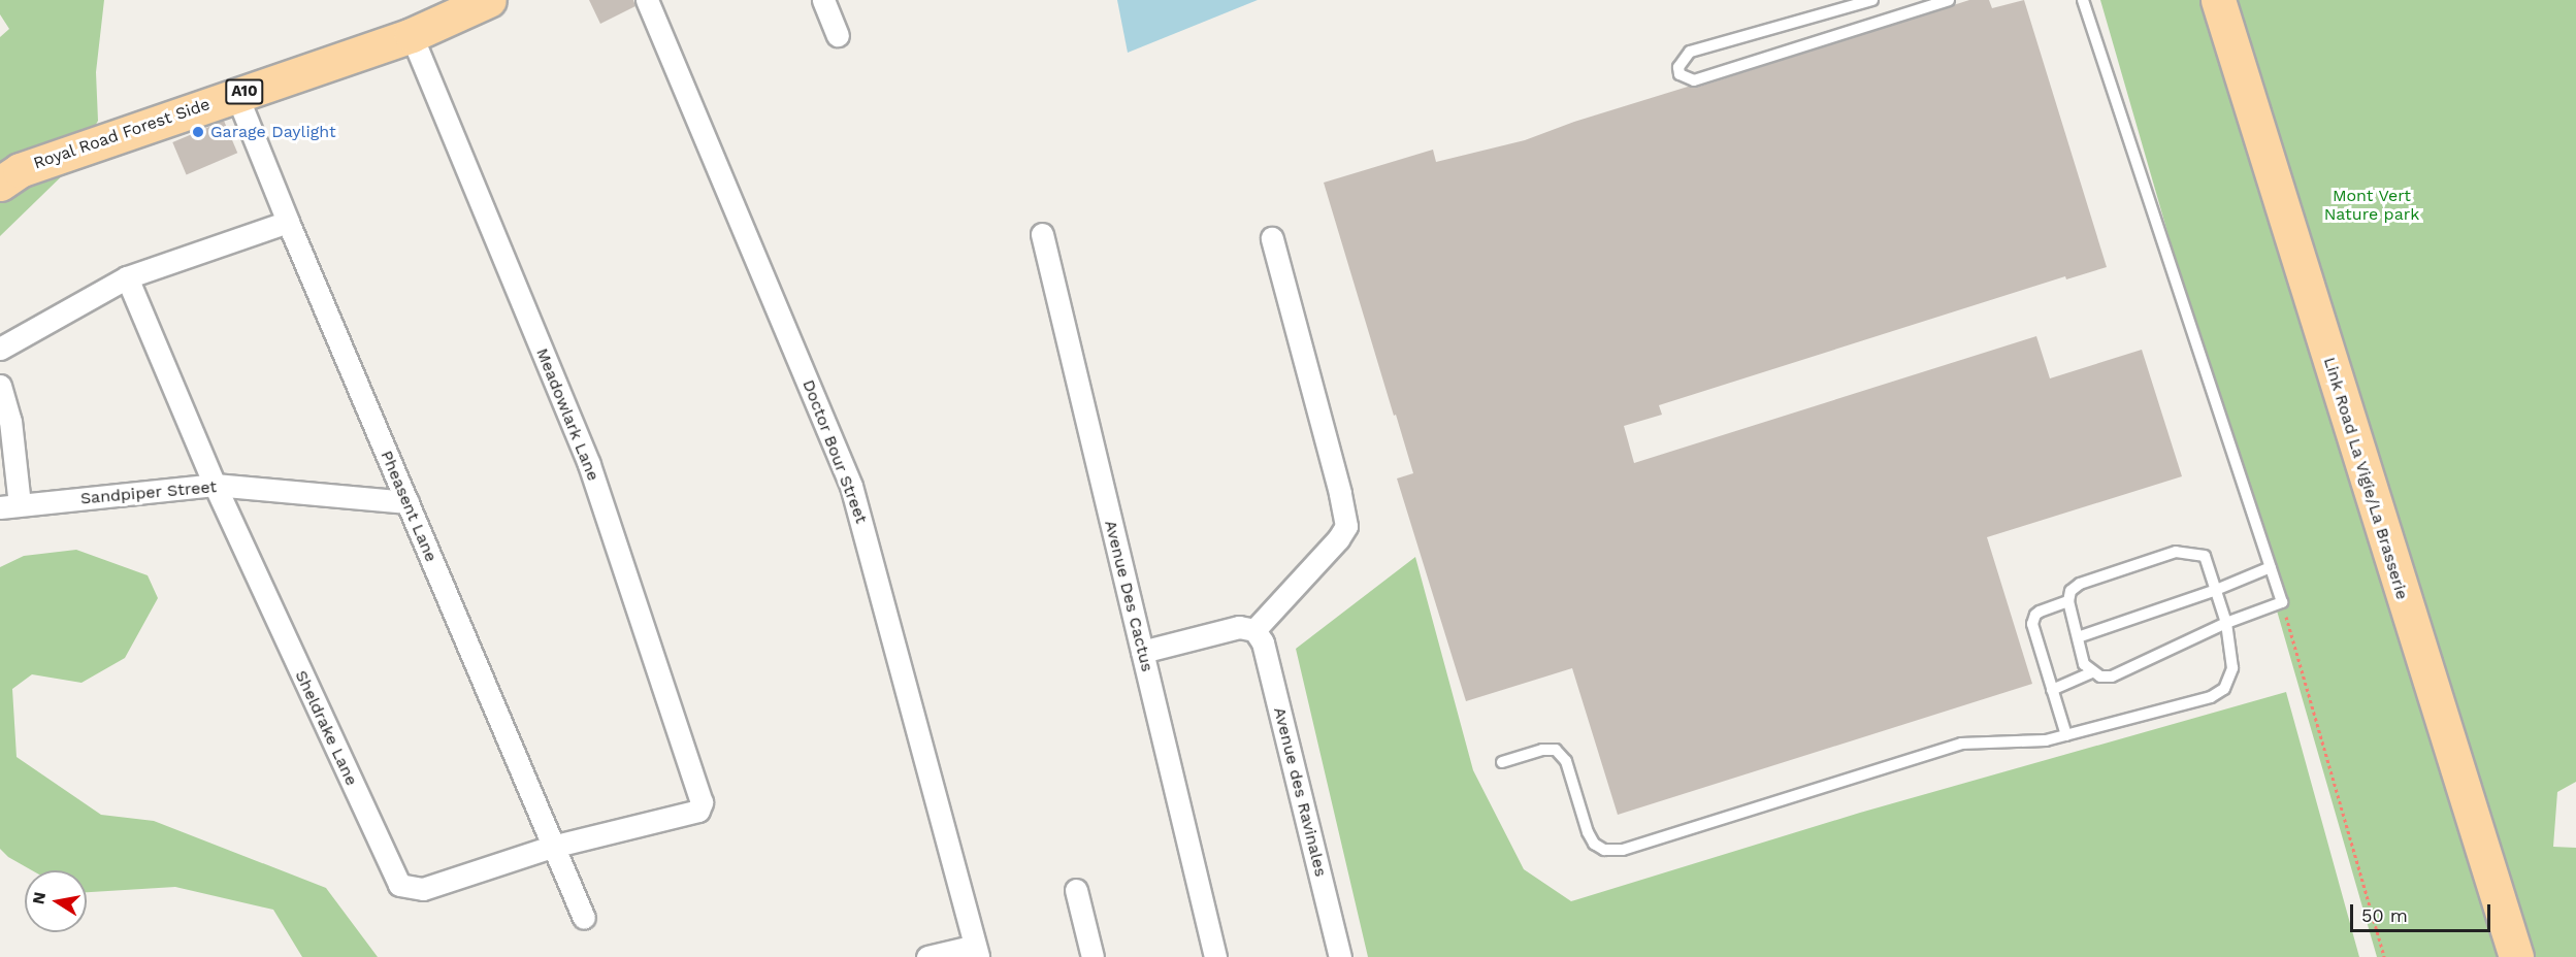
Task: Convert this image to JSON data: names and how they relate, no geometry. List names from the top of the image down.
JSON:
{
  "streets": {
    "main road": ["A10", "Royal Road Forest Side", "Link Road La Vigie/La Brasserie"],
    "street": [
      "Meadowlark Lane",
      "Doctor Bour Street",
      "Sandpiper Street",
      "Pheasent Lane",
      "Avenue Des Cactus",
      "Sheldrake Lane",
      "Avenue des Ravinales"
    ]
  },
  "crossings": [
    ["Royal Road Forest Side", "Meadowlark Lane"],
    ["Royal Road Forest Side", "Pheasent Lane"],
    ["Meadowlark Lane", "Sheldrake Lane"],
    ["Sandpiper Street", "Pheasent Lane"],
    ["Sandpiper Street", "Sheldrake Lane"],
    ["Pheasent Lane", "Sheldrake Lane"]
  ],
  "parks": ["Mont Vert Nature park"],
  "places": ["Garage Daylight"],
  "scale_bar": "50 m",
  "north": "left"
}
